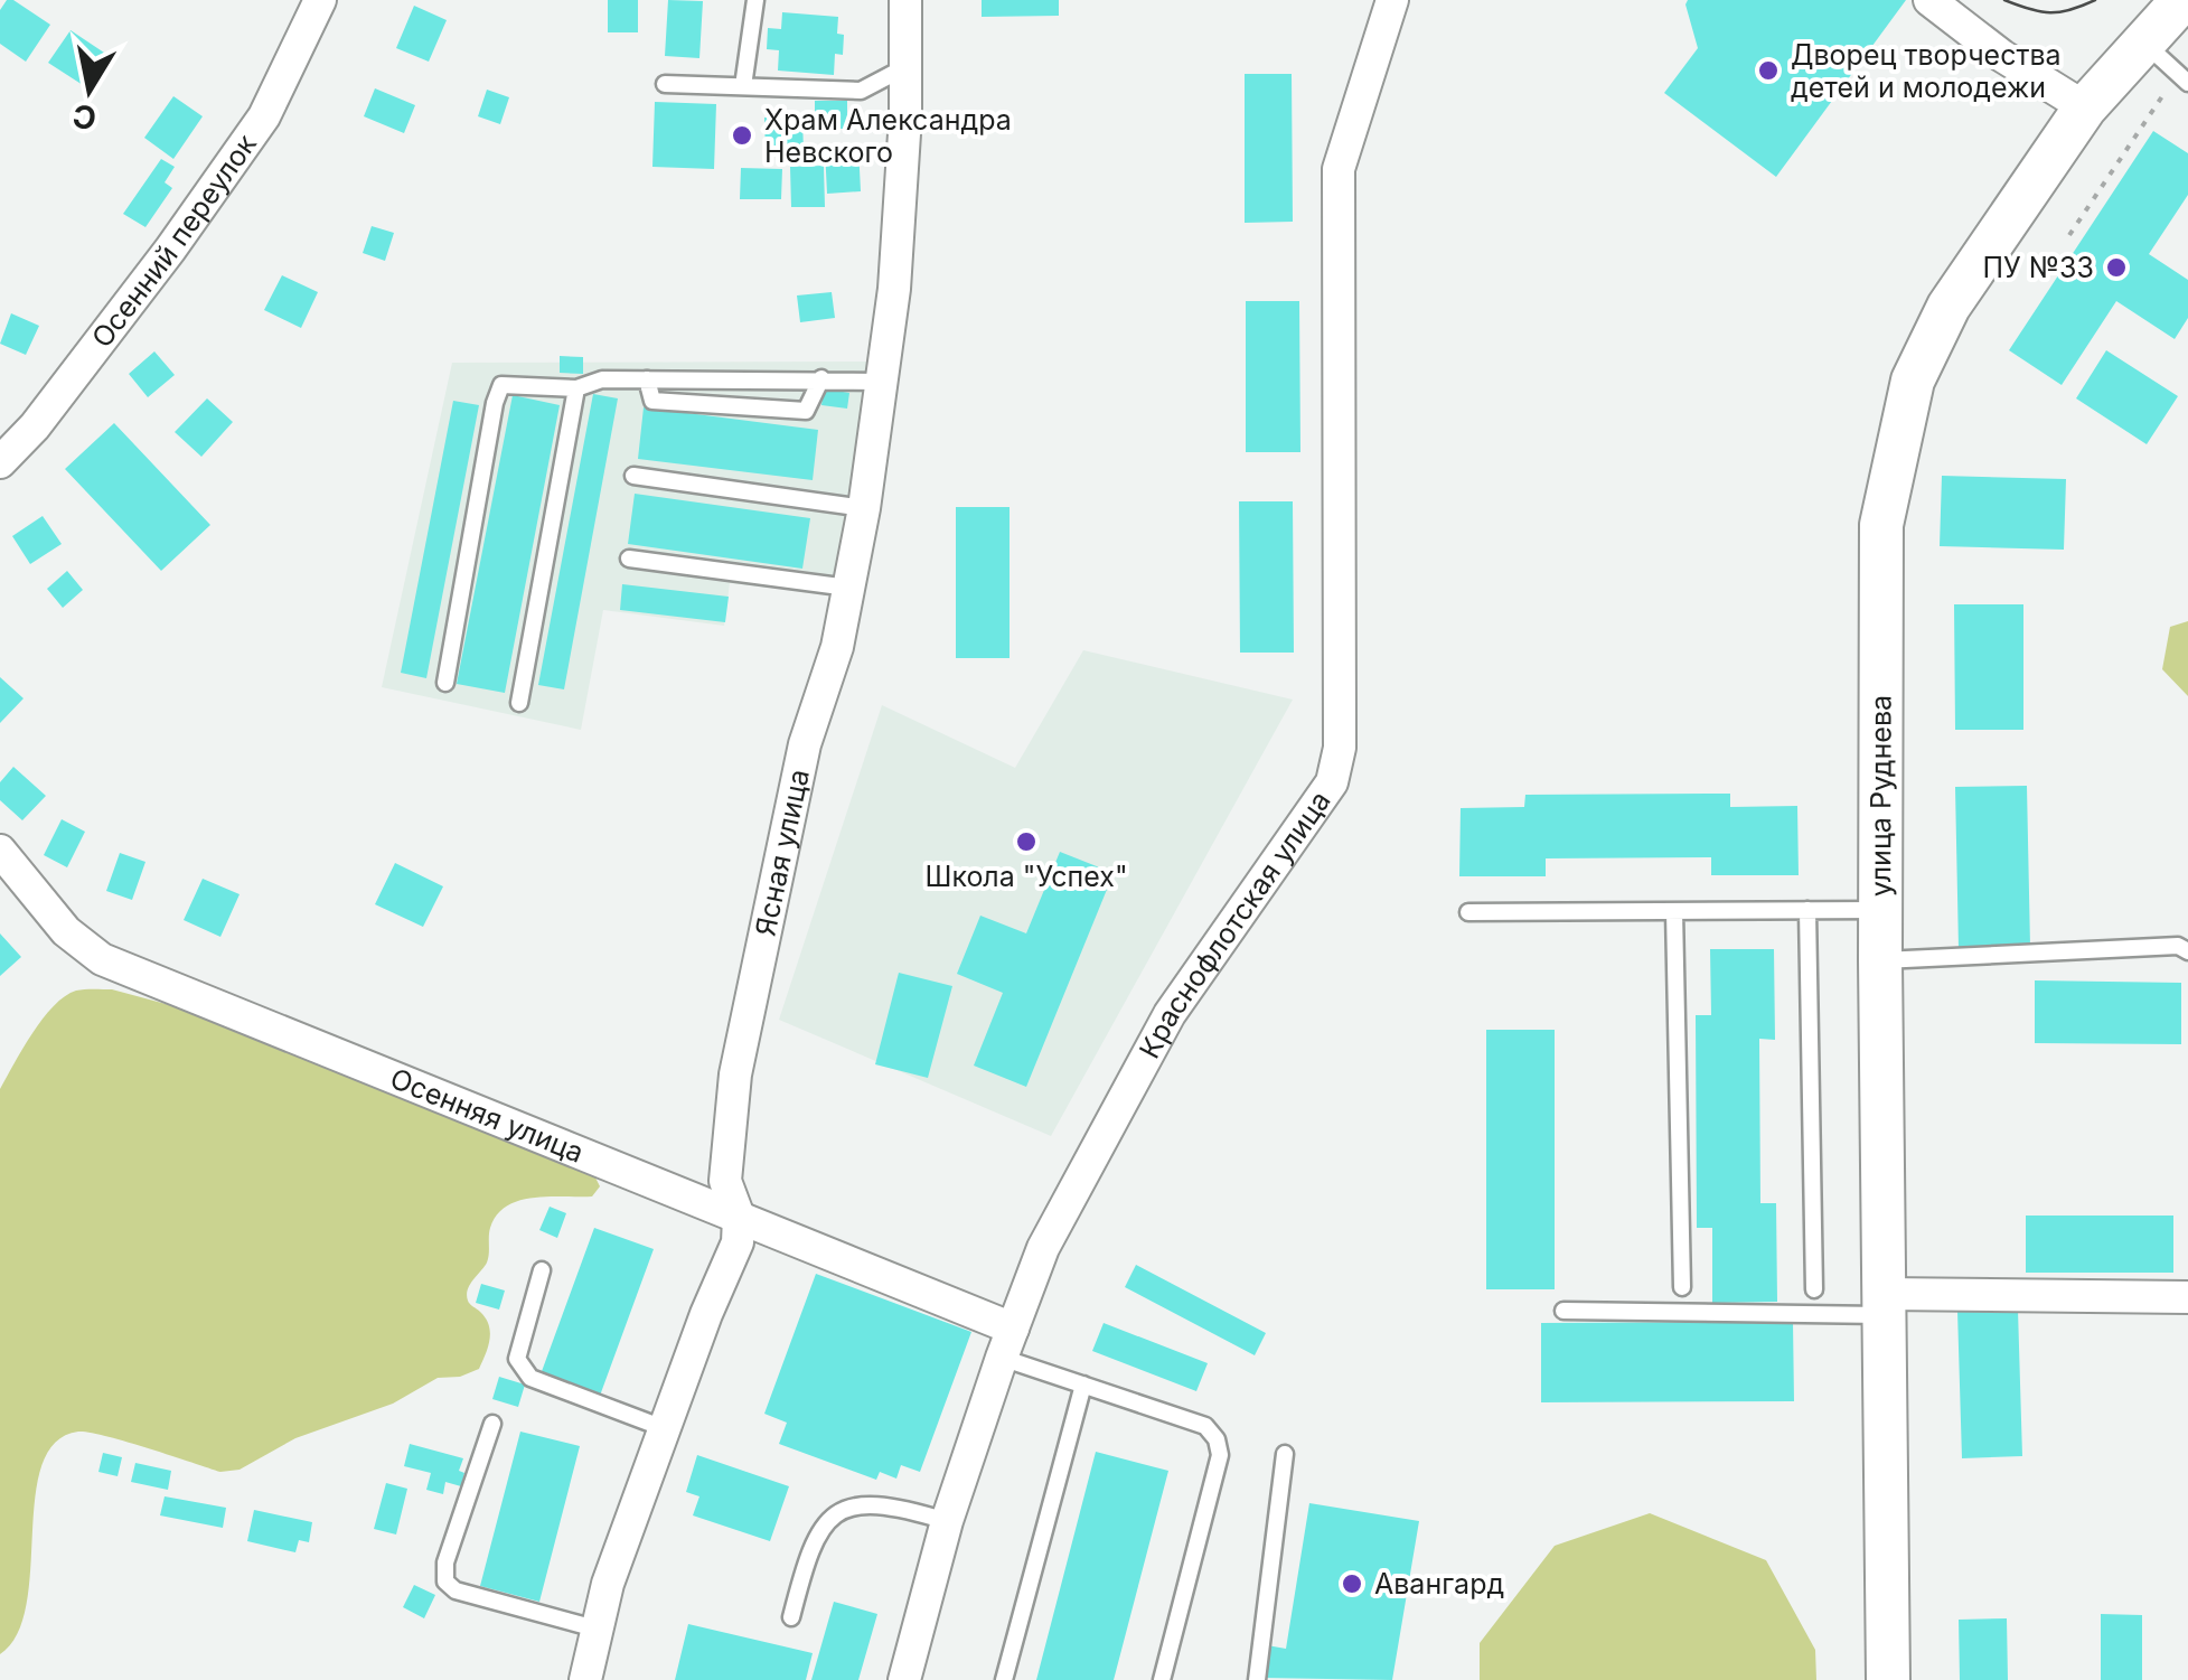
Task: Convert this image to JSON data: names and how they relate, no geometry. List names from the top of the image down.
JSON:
{
  "streets": {
    "main road": ["улица Руднева"],
    "street": [
      "Осенний переулок",
      "Ясная улица",
      "Краснофлотская улица",
      "Осенняя улица"
    ]
  },
  "crossings": [
    ["Ясная улица", "Осенняя улица"],
    ["Краснофлотская улица", "Осенняя улица"]
  ],
  "places": [
    "Дворец творчества детей и молодежи",
    "Храм Александра Невского",
    "ПУ №33",
    "Школа \"Успех\"",
    "Авангард"
  ],
  "north": "bottom"
}
